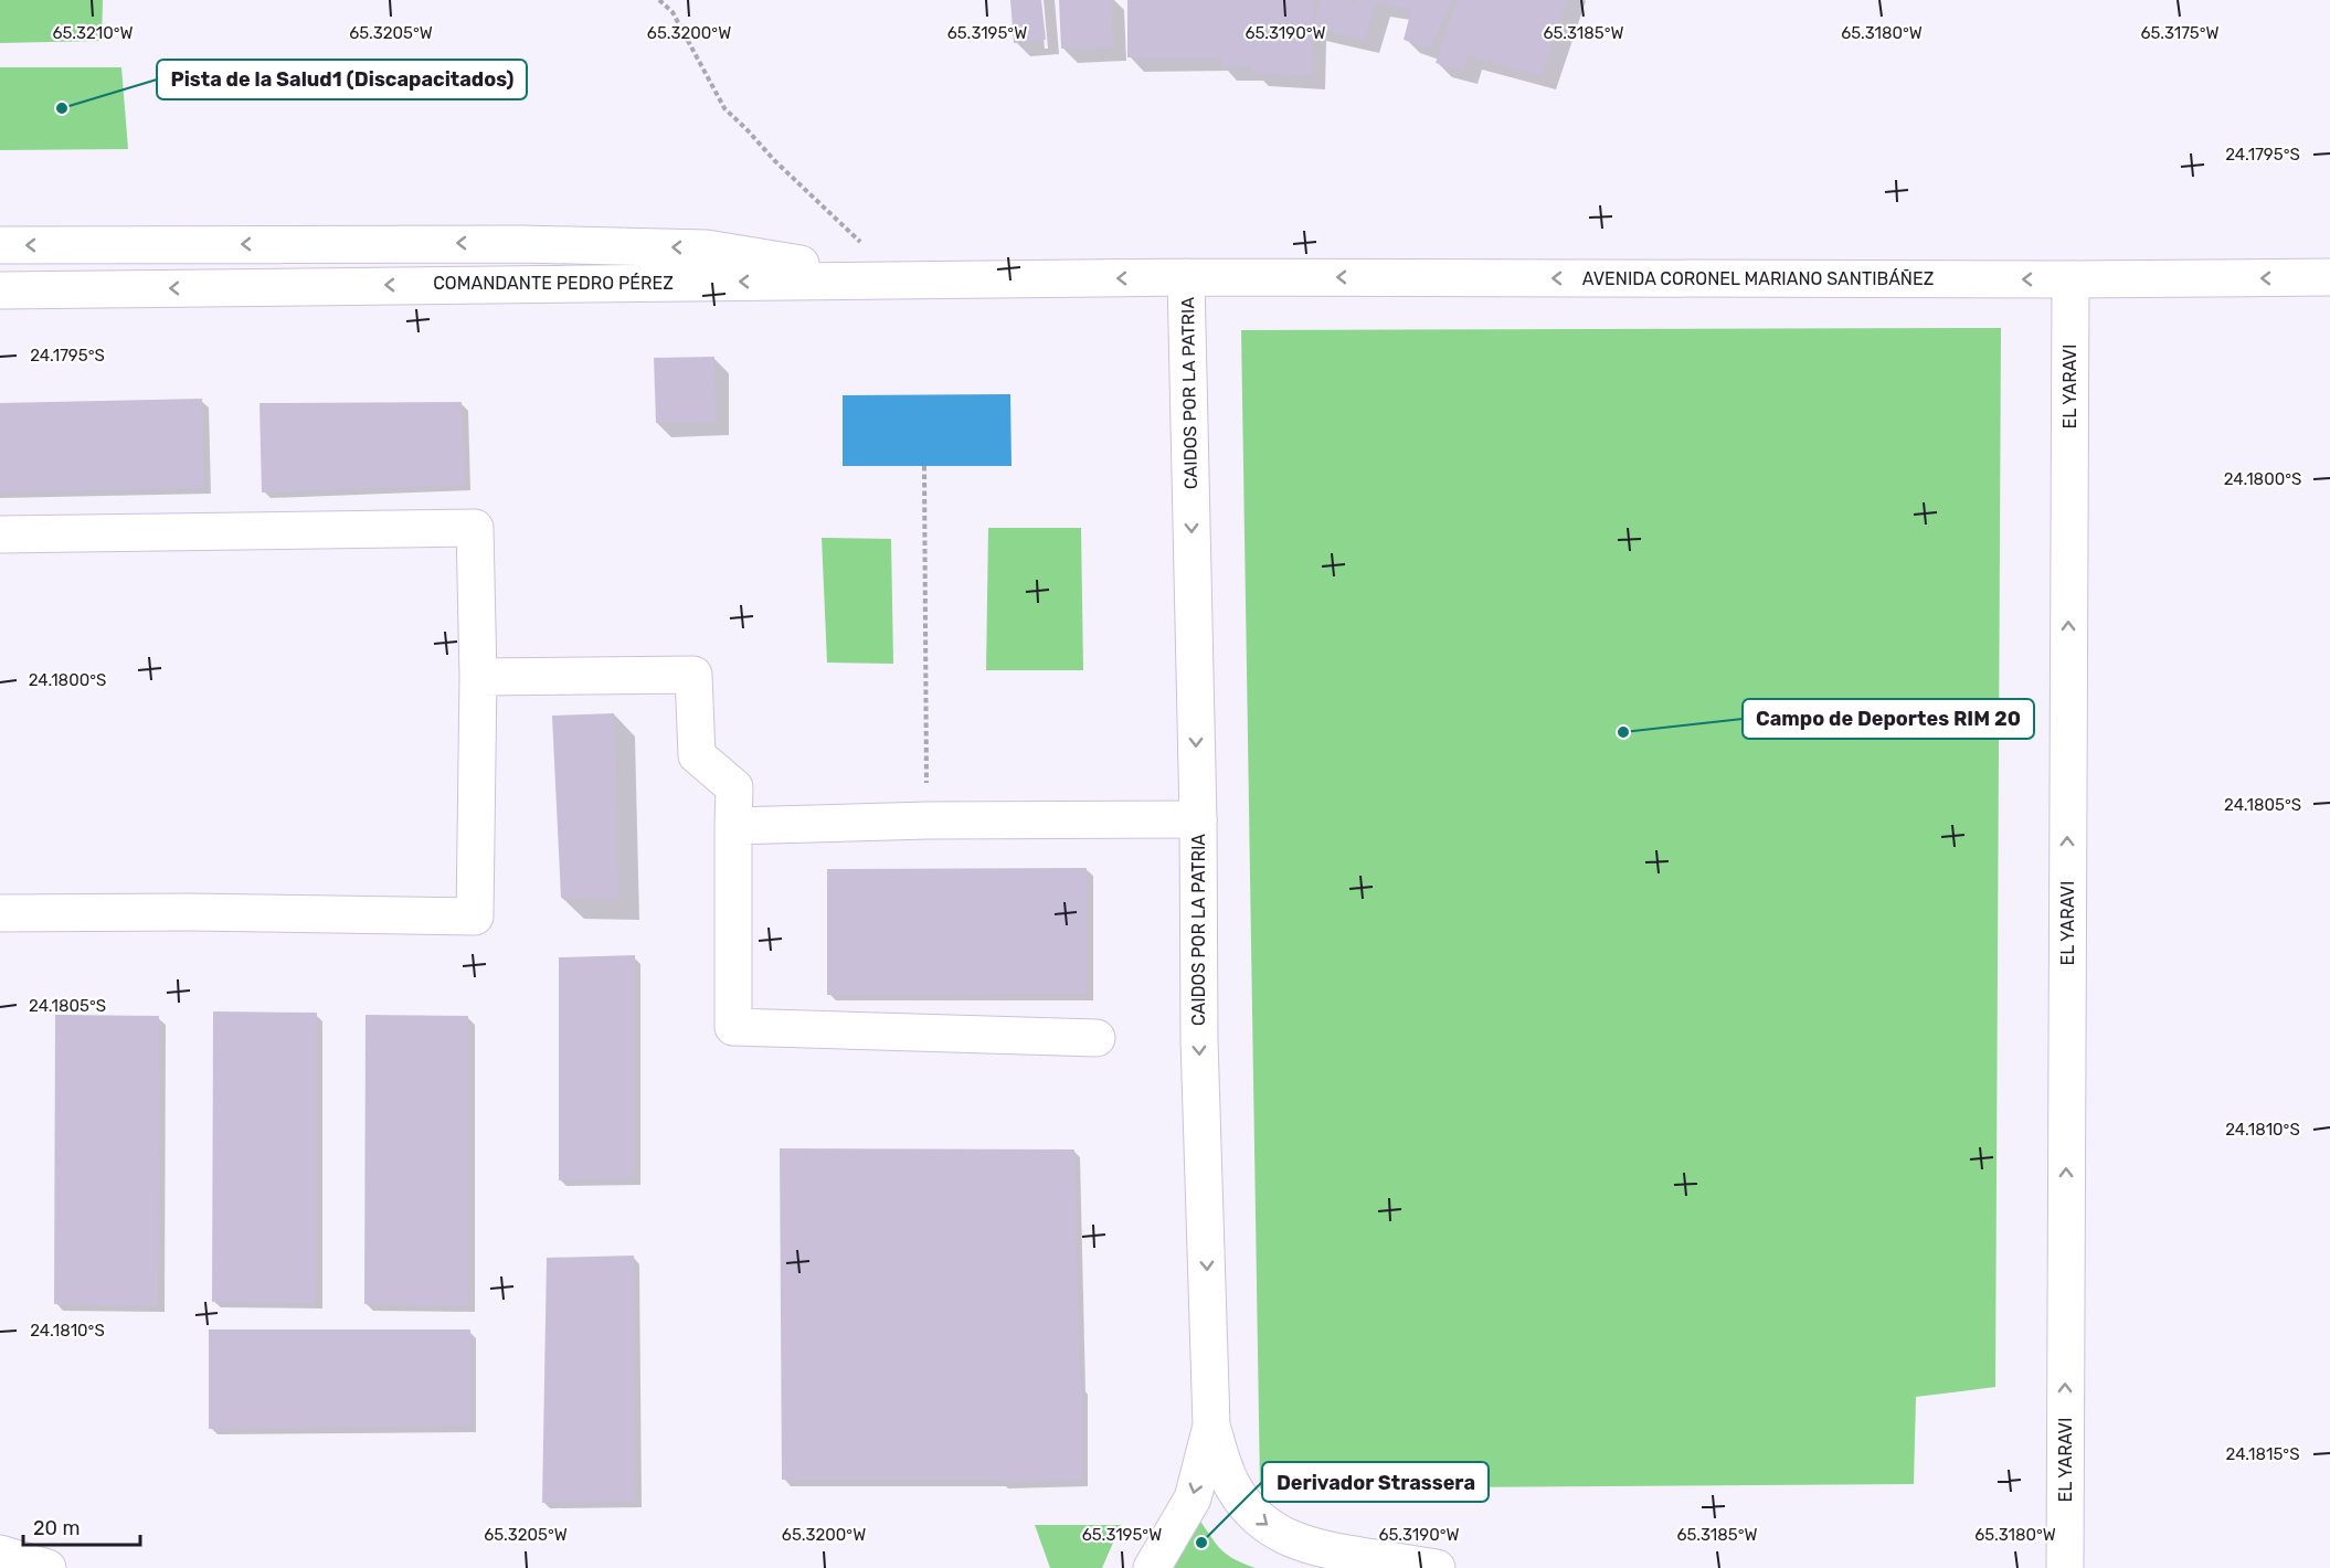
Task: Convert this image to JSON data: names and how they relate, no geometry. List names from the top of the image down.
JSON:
{
  "streets": {
    "main road": [
      "AVENIDA CORONEL MARIANO SANTIBÁÑEZ",
      "COMANDANTE PEDRO PÉREZ",
      "EL YARAVI",
      "CAIDOS POR LA PATRIA"
    ]
  },
  "crossings": [
    ["AVENIDA CORONEL MARIANO SANTIBÁÑEZ", "COMANDANTE PEDRO PÉREZ"],
    ["AVENIDA CORONEL MARIANO SANTIBÁÑEZ", "EL YARAVI"],
    ["AVENIDA CORONEL MARIANO SANTIBÁÑEZ", "CAIDOS POR LA PATRIA"],
    ["COMANDANTE PEDRO PÉREZ", "CAIDOS POR LA PATRIA"]
  ],
  "one_way": ["AVENIDA CORONEL MARIANO SANTIBÁÑEZ", "EL YARAVI", "CAIDOS POR LA PATRIA"],
  "places": ["Pista de la Salud1 (Discapacitados)", "Campo de Deportes RIM 20", "Derivador Strassera"],
  "scale_bar": "20 m",
  "coordinates": [
    "65.3210°W",
    "65.3205°W",
    "65.3200°W",
    "65.3195°W",
    "65.3190°W",
    "65.3185°W",
    "65.3180°W",
    "65.3175°W",
    "24.1795°S",
    "24.1800°S",
    "24.1805°S",
    "24.1810°S",
    "24.1815°S"
  ]
}
